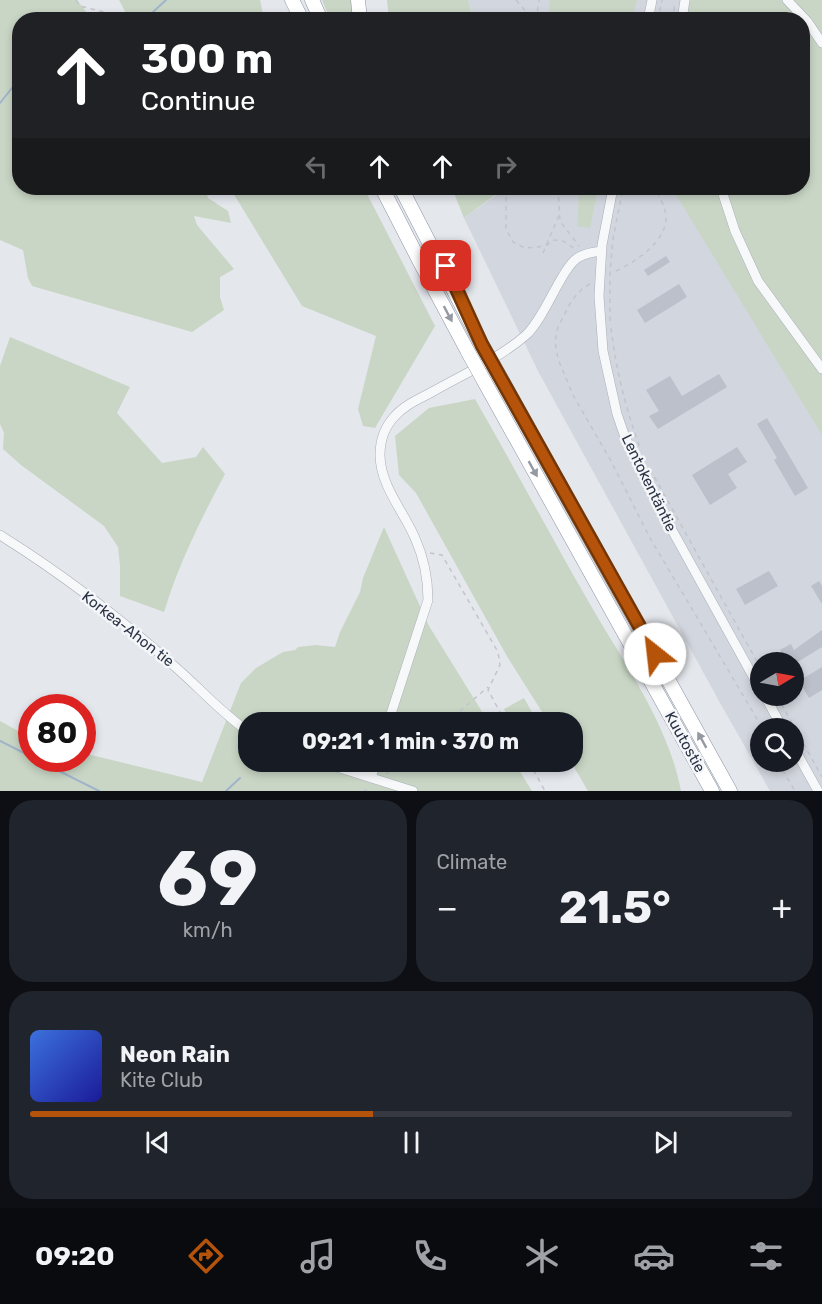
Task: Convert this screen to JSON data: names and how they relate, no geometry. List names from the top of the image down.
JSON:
{
  "streets": {
    "highway": ["Kuutostie"],
    "street": ["Lentokentäntie", "Korkea-Ahon tie"]
  },
  "north": "right",
  "page": {
    "turn": ["300 m", "Continue"],
    "limit": "80",
    "trip": "09:21 · 1 min · 370 m",
    "tile": [
      ["69", "km/h"],
      "Climate"
    ],
    "heat": ["−", "21.5°", "+"],
    "song": ["Neon Rain", "Kite Club"],
    "tabs": "09:20"
  }
}
